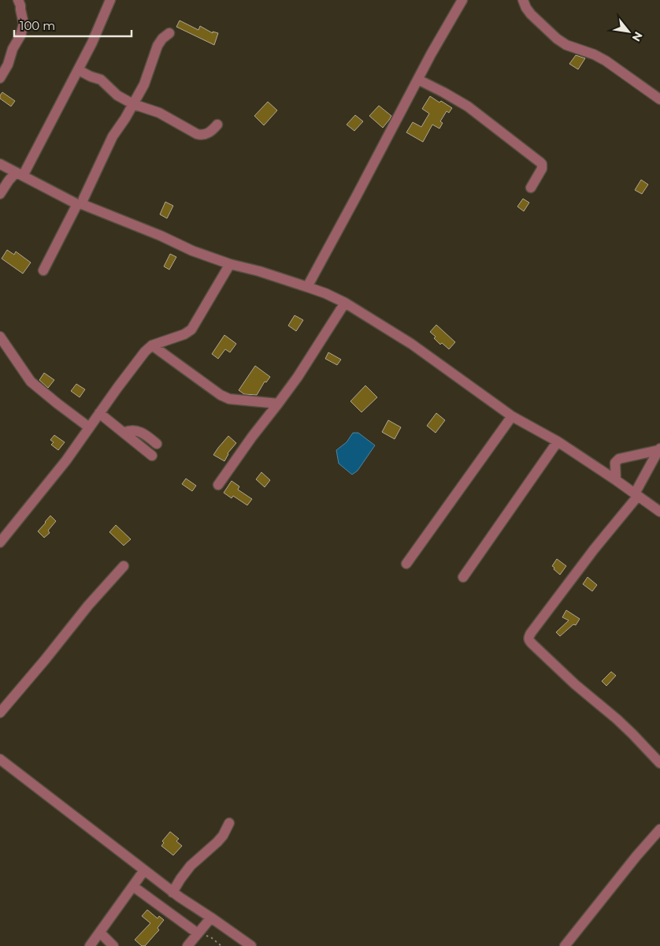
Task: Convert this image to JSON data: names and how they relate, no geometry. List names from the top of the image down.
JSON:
{
  "scale_bar": "100 m",
  "north": "bottom right"
}
